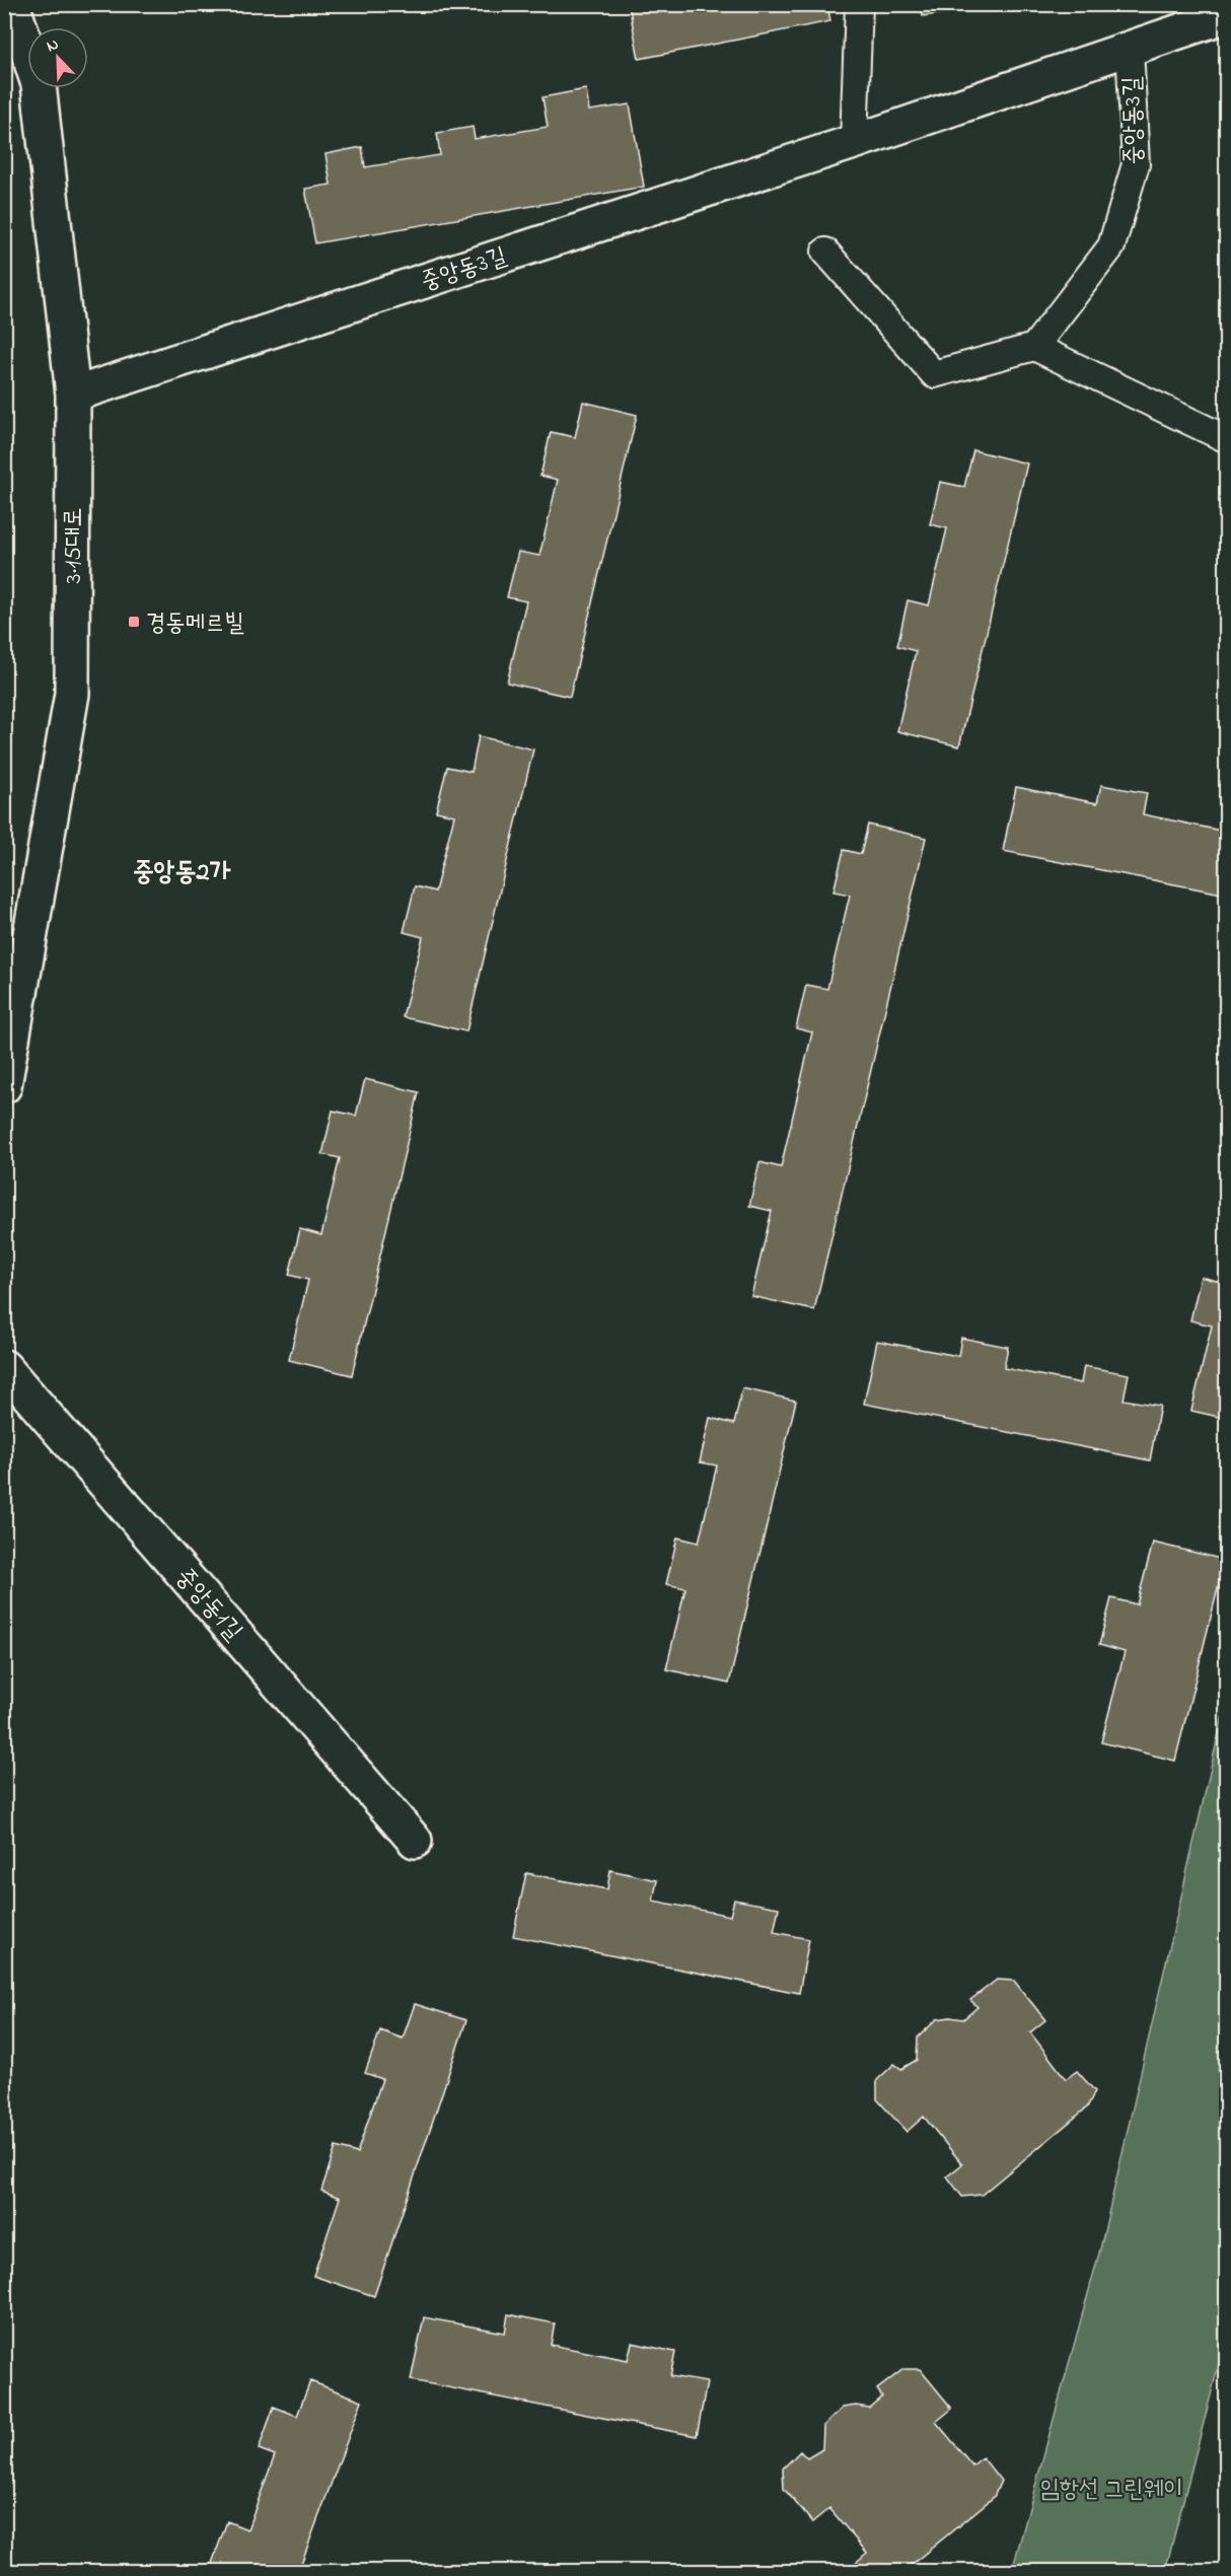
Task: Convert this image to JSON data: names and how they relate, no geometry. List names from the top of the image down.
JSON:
{
  "streets": {
    "street": ["중앙동3길", "3·15대로", "중앙동1길"]
  },
  "crossings": [
    ["중앙동3길", "3·15대로"]
  ],
  "districts": ["중앙동2가"],
  "parks": ["임항선 그린웨이"],
  "places": {
    "transit": ["경동메르빌"]
  },
  "north": "top left"
}
